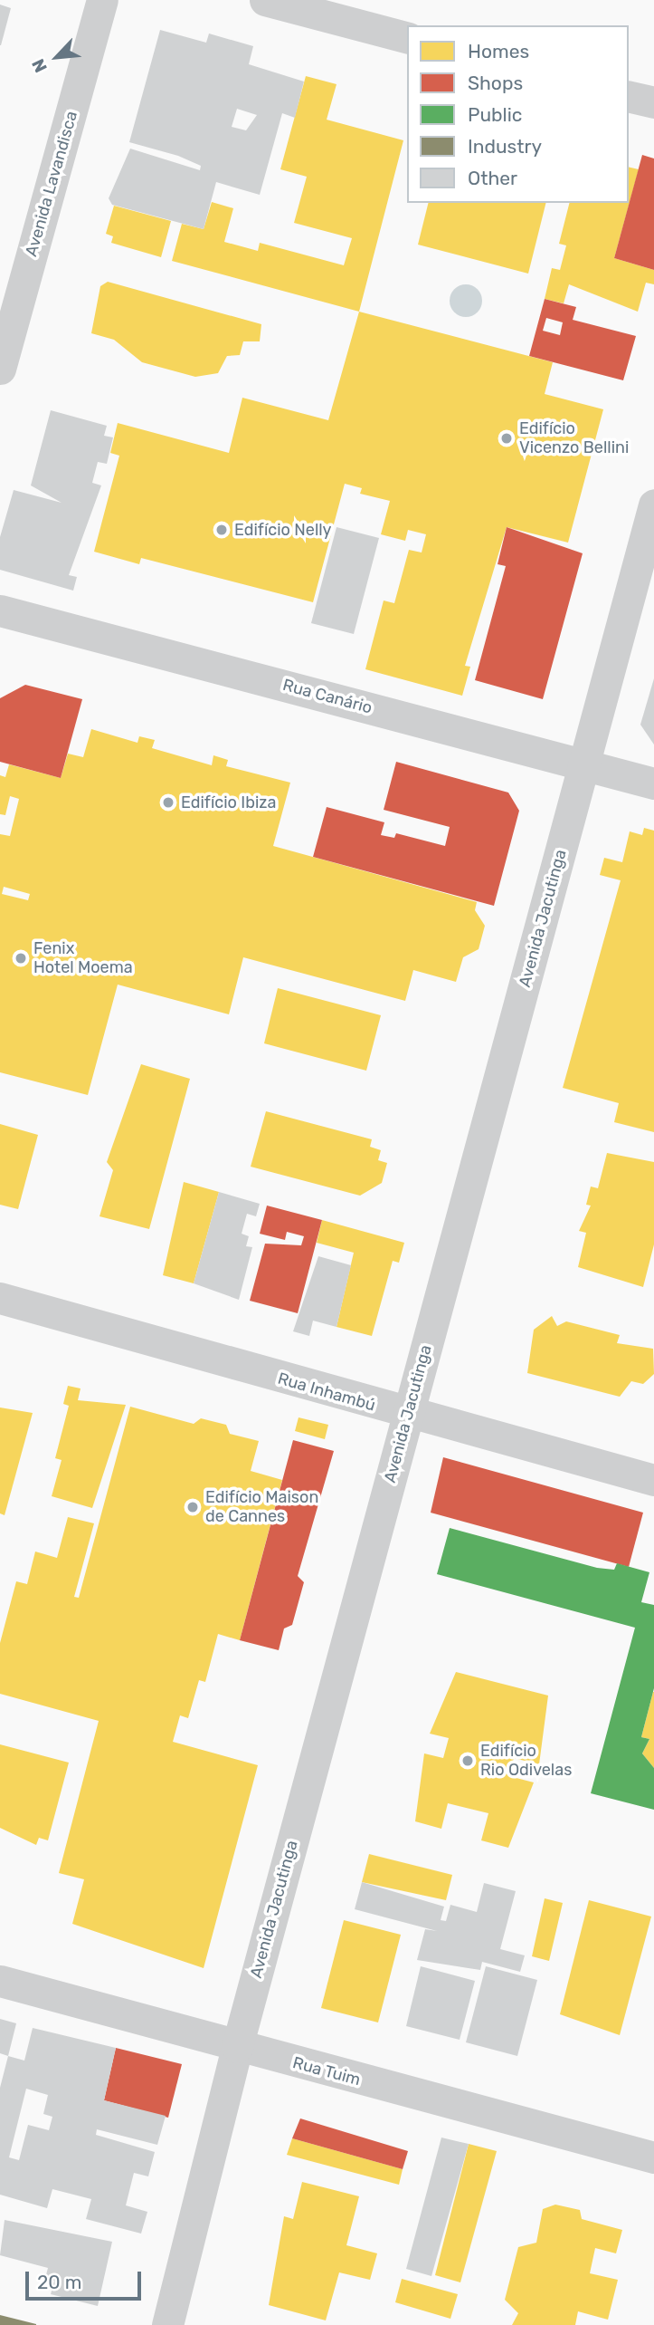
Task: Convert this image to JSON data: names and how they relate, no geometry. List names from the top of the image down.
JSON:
{
  "streets": {
    "street": [
      "Avenida Lavandisca",
      "Rua Canário",
      "Avenida Jacutinga",
      "Rua Inhambú",
      "Rua Tuim"
    ]
  },
  "crossings": [
    ["Rua Canário", "Avenida Jacutinga"],
    ["Avenida Jacutinga", "Rua Inhambú"],
    ["Avenida Jacutinga", "Rua Tuim"]
  ],
  "places": [
    "Edifício Vicenzo Bellini",
    "Edifício Nelly",
    "Edifício Ibiza",
    "Fenix Hotel Moema",
    "Edifício Maison de Cannes",
    "Edifício Rio Odivelas"
  ],
  "legend": [
    "Homes",
    "Shops",
    "Public",
    "Industry",
    "Other"
  ],
  "scale_bar": "20 m",
  "north": "bottom left"
}
